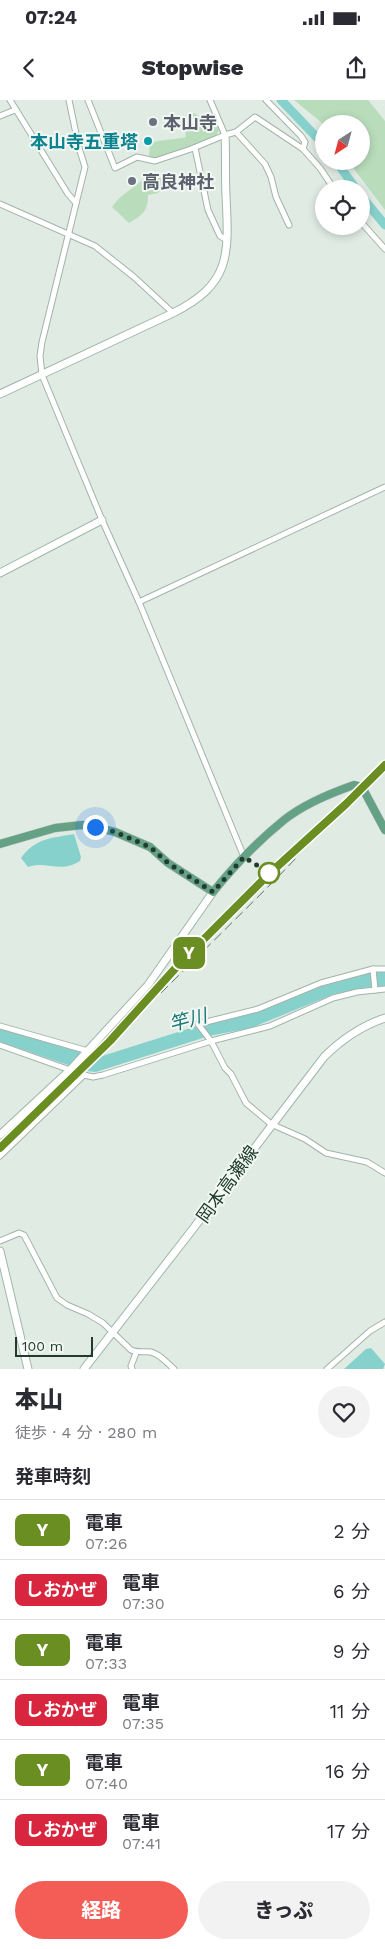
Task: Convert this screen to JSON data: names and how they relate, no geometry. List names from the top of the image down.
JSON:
{
  "streets": {
    "main road": ["岡本高瀬線"]
  },
  "water": ["竿川"],
  "places": ["本山寺", "本山寺五重塔", "高良神社"],
  "scale_bar": "100 m",
  "north": "bottom left",
  "page": {
    "status": "07:24",
    "header": "Stopwise",
    "on_map": "Y",
    "scale": "100 m",
    "heading": [
      ["本山", "徒歩 · 4 分 · 280 m"],
      "発車時刻"
    ],
    "list": [
      {
        "mark": "Y",
        "name": "電車",
        "note": "07:26",
        "value": "2 分"
      },
      {
        "mark": "しおかぜ",
        "name": "電車",
        "note": "07:30",
        "value": "6 分"
      },
      {
        "mark": "Y",
        "name": "電車",
        "note": "07:33",
        "value": "9 分"
      },
      {
        "mark": "しおかぜ",
        "name": "電車",
        "note": "07:35",
        "value": "11 分"
      },
      {
        "mark": "Y",
        "name": "電車",
        "note": "07:40",
        "value": "16 分"
      },
      {
        "mark": "しおかぜ",
        "name": "電車",
        "note": "07:41",
        "value": "17 分"
      }
    ],
    "buttons": ["経路", "きっぷ"]
  }
}
